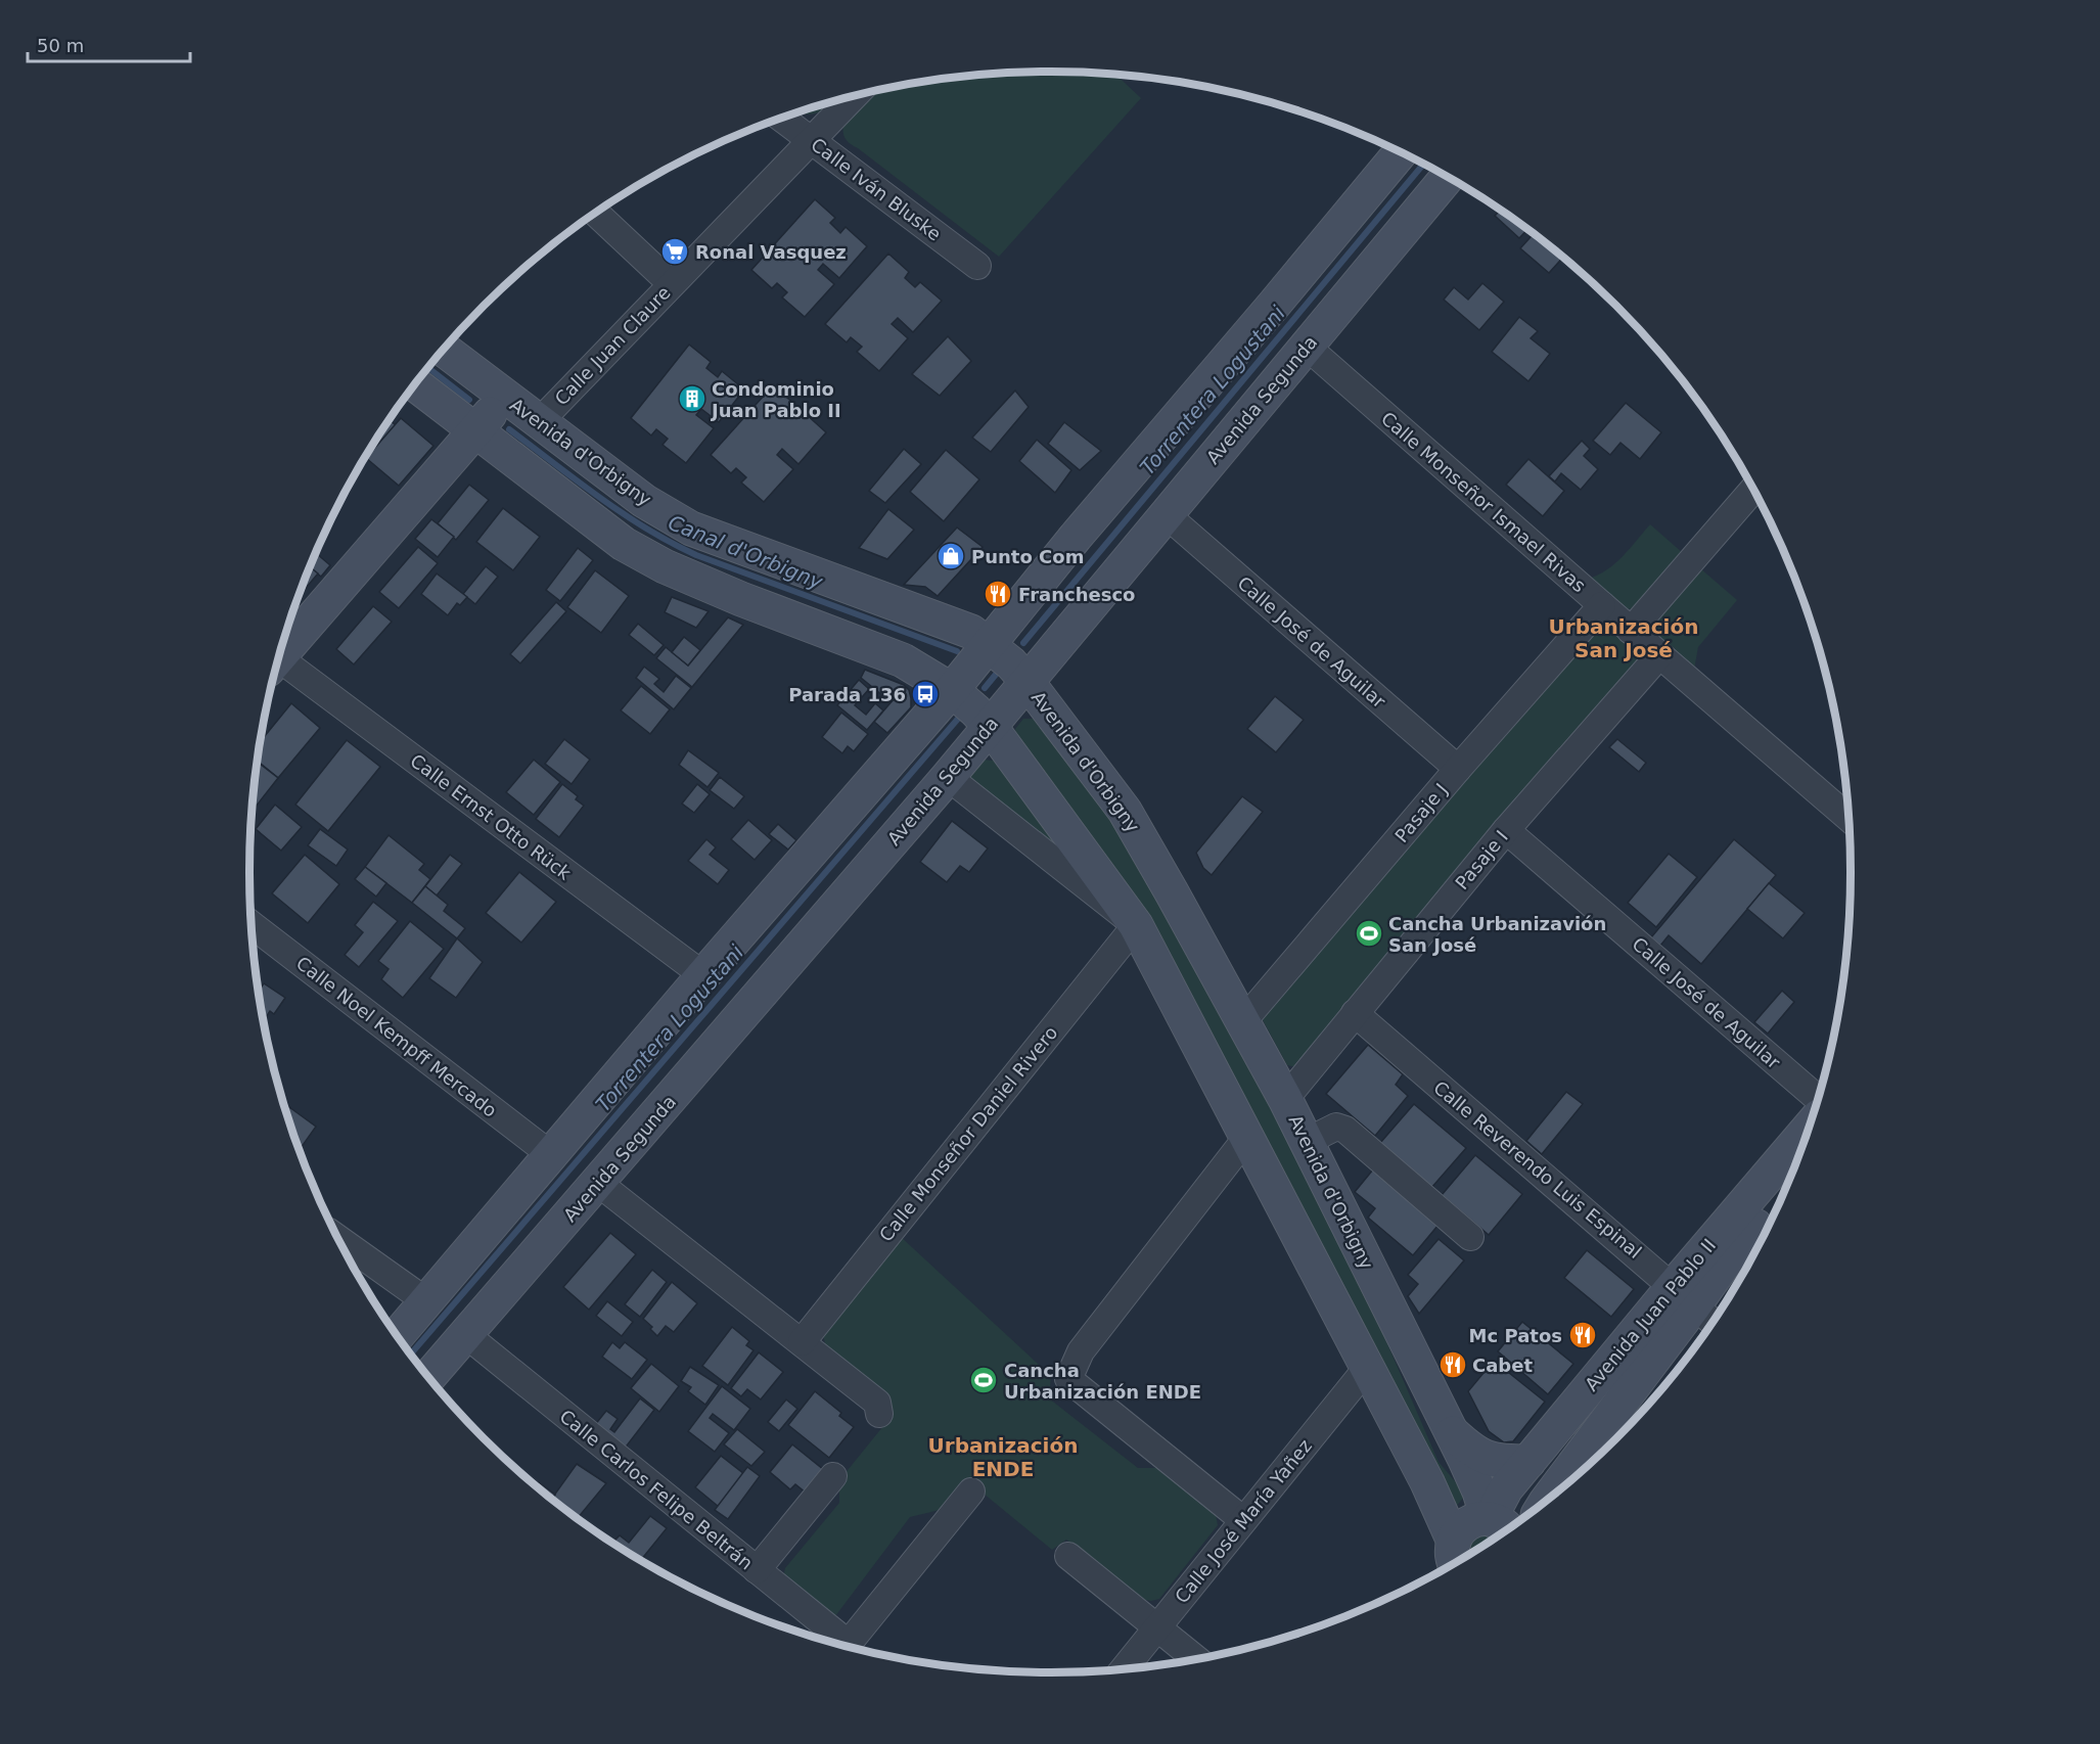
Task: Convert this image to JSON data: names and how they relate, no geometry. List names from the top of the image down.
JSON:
{
  "streets": {
    "main road": ["Avenida Segunda", "Avenida d'Orbigny", "Avenida Juan Pablo II"],
    "street": [
      "Calle Iván Bluske",
      "Calle Juan Claure",
      "Calle Monseñor Ismael Rivas",
      "Calle José de Aguilar",
      "Pasaje J",
      "Calle Ernst Otto Rück",
      "Pasaje I",
      "Calle Noel Kempff Mercado",
      "Calle Monseñor Daniel Rivero",
      "Calle Reverendo Luis Espinal",
      "Calle Carlos Felipe Beltrán",
      "Calle José María Yañez"
    ]
  },
  "crossings": [
    ["Calle Iván Bluske", "Calle Juan Claure"],
    ["Calle Juan Claure", "Avenida d'Orbigny"],
    ["Avenida Segunda", "Avenida d'Orbigny"],
    ["Avenida Segunda", "Calle Monseñor Ismael Rivas"],
    ["Avenida Segunda", "Calle José de Aguilar"],
    ["Avenida Segunda", "Calle Carlos Felipe Beltrán"],
    ["Avenida d'Orbigny", "Pasaje J"],
    ["Avenida d'Orbigny", "Pasaje I"],
    ["Avenida d'Orbigny", "Avenida Juan Pablo II"],
    ["Calle Monseñor Ismael Rivas", "Pasaje J"],
    ["Calle Monseñor Ismael Rivas", "Pasaje I"],
    ["Calle José de Aguilar", "Pasaje J"],
    ["Calle José de Aguilar", "Pasaje I"],
    ["Pasaje I", "Calle Reverendo Luis Espinal"],
    ["Calle Reverendo Luis Espinal", "Avenida Juan Pablo II"]
  ],
  "districts": ["Urbanización San José", "Urbanización ENDE"],
  "water": ["Torrentera Logustani", "Canal d'Orbigny"],
  "places": {
    "supermarket": ["Ronal Vasquez"],
    "building": ["Condominio Juan Pablo II"],
    "shop": ["Punto Com"],
    "restaurant": ["Franchesco", "Mc Patos", "Cabet"],
    "bus stop": ["Parada 136"],
    "sports": ["Cancha Urbanizavión San José", "Cancha Urbanización ENDE"]
  },
  "scale_bar": "50 m"
}
